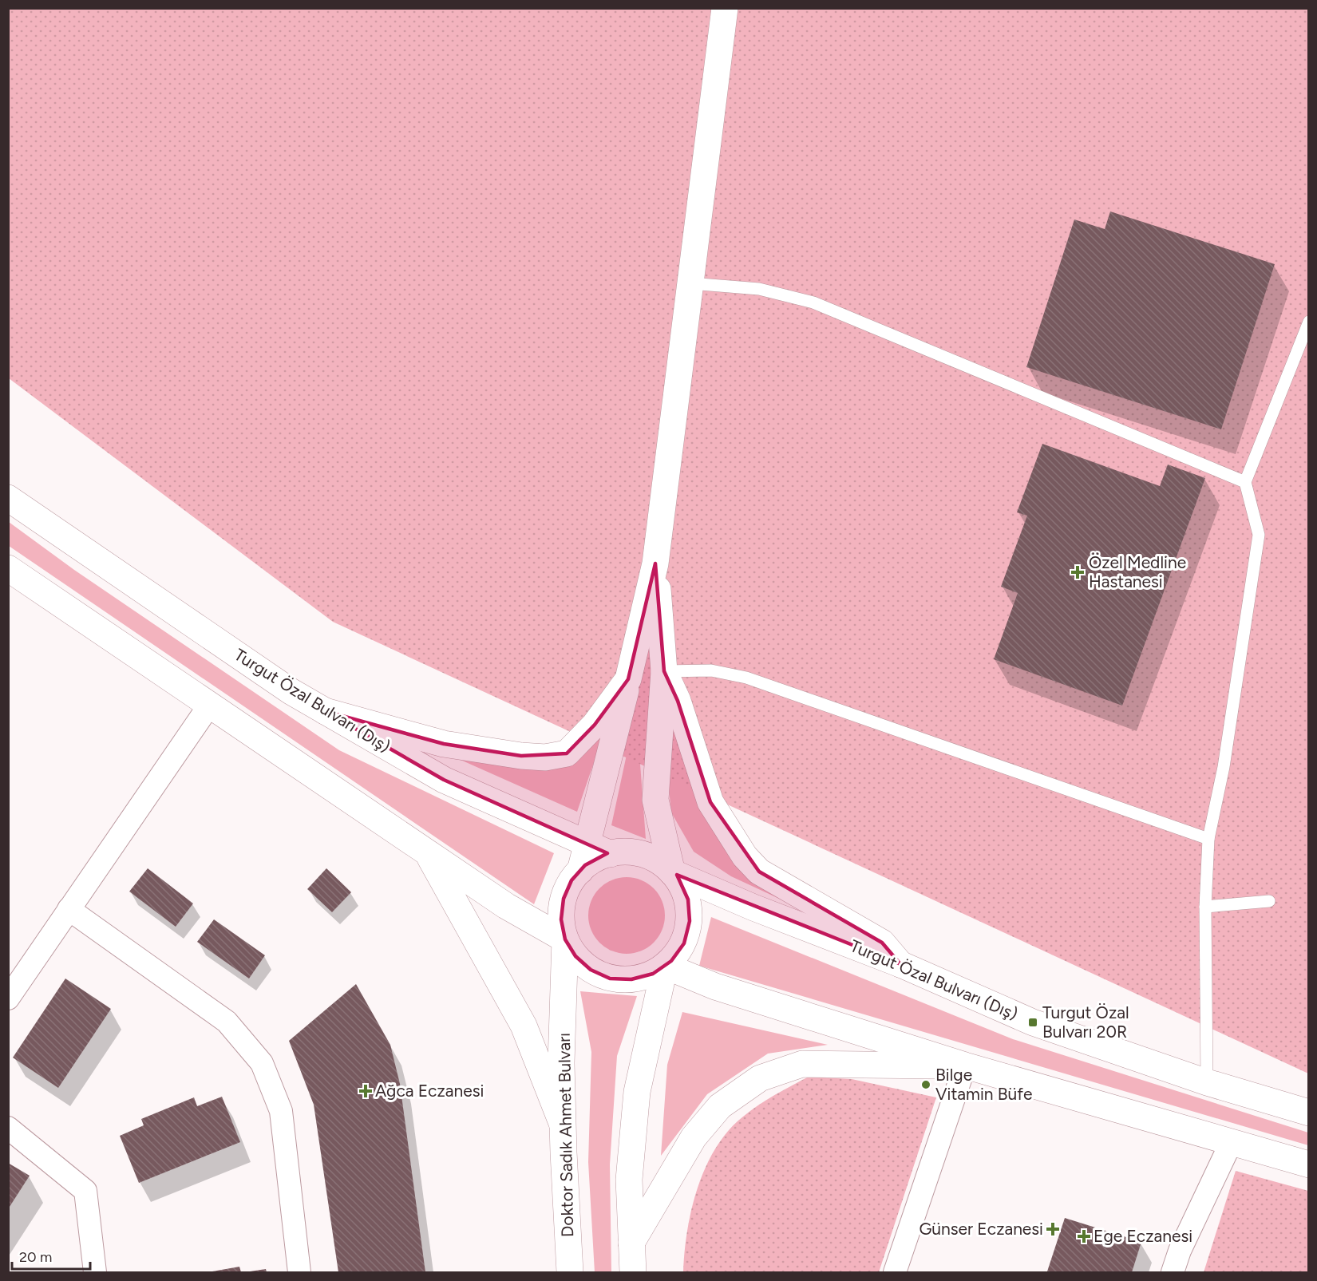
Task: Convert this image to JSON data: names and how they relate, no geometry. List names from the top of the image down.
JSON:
{
  "streets": {
    "main road": ["Turgut Özal Bulvarı (Dış)", "Doktor Sadık Ahmet Bulvarı"]
  },
  "crossings": [
    ["Turgut Özal Bulvarı (Dış)", "Doktor Sadık Ahmet Bulvarı"]
  ],
  "places": {
    "health": [
      "Özel Medline Hastanesi",
      "Ağca Eczanesi",
      "Günser Eczanesi",
      "Ege Eczanesi"
    ],
    "transit": ["Turgut Özal Bulvarı 20R"],
    "other": ["Bilge Vitamin Büfe"]
  },
  "scale_bar": "20 m"
}
